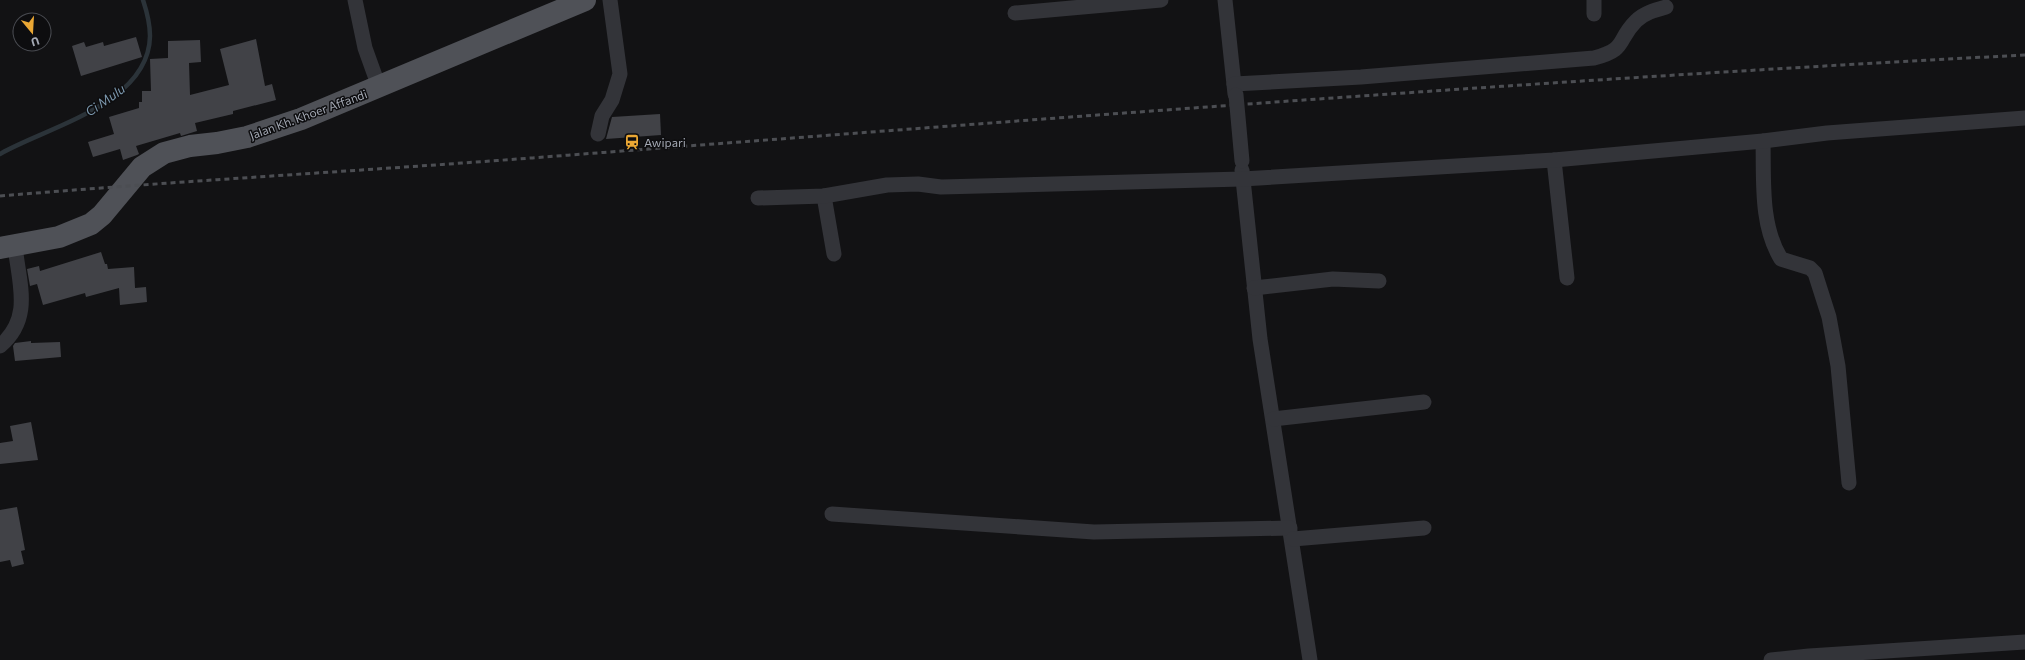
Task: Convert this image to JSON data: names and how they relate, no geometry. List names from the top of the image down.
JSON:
{
  "streets": {
    "main road": ["Jalan Kh. Khoer Affandi"]
  },
  "water": ["Ci Mulu"],
  "places": {
    "station": ["Awipari"]
  },
  "north": "bottom"
}
